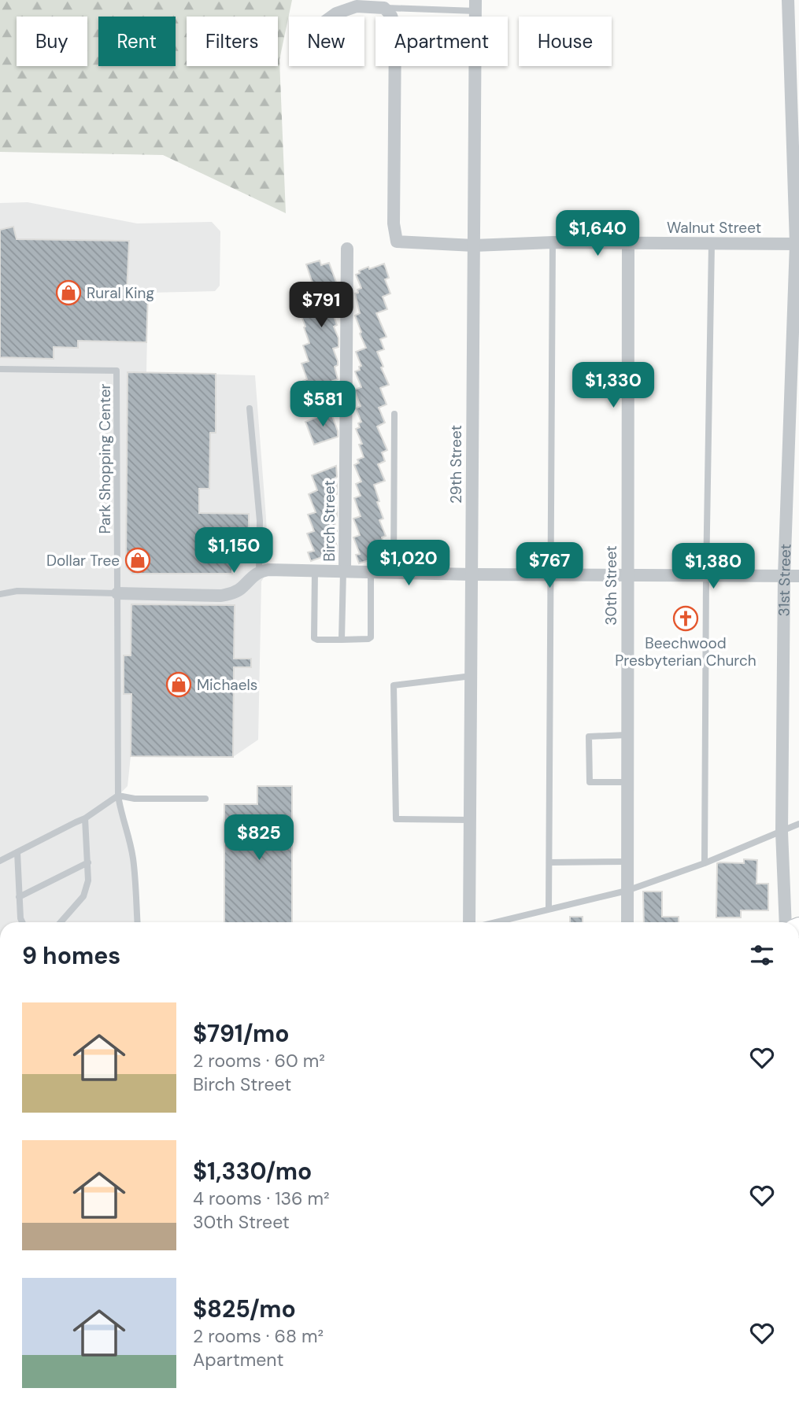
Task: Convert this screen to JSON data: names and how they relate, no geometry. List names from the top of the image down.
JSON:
{
  "streets": {
    "street": [
      "Walnut Street",
      "29th Street",
      "Birch Street",
      "31st Street",
      "30th Street"
    ],
    "lane": ["Park Shopping Center"]
  },
  "crossings": [
    ["Walnut Street", "29th Street"],
    ["Walnut Street", "31st Street"],
    ["Walnut Street", "30th Street"],
    ["29th Street", "Birch Street"],
    ["Birch Street", "31st Street"],
    ["Birch Street", "30th Street"]
  ],
  "places": {
    "shop": ["Rural King", "Dollar Tree", "Michaels"],
    "church": ["Beechwood Presbyterian Church"]
  },
  "page": {
    "chip": [
      "Buy",
      "Rent",
      "Filters",
      "New",
      "Apartment",
      "House"
    ],
    "price": [
      "$1,640",
      "$791",
      "$1,330",
      "$581",
      "$1,150",
      "$1,020",
      "$767",
      "$1,380",
      "$825"
    ],
    "heading": "9 homes",
    "list": [
      {
        "name": "$791/mo",
        "note": "2 rooms · 60 m² · Birch Street"
      },
      {
        "name": "$1,330/mo",
        "note": "4 rooms · 136 m² · 30th Street"
      },
      {
        "name": "$825/mo",
        "note": "2 rooms · 68 m² · Apartment"
      }
    ]
  }
}
